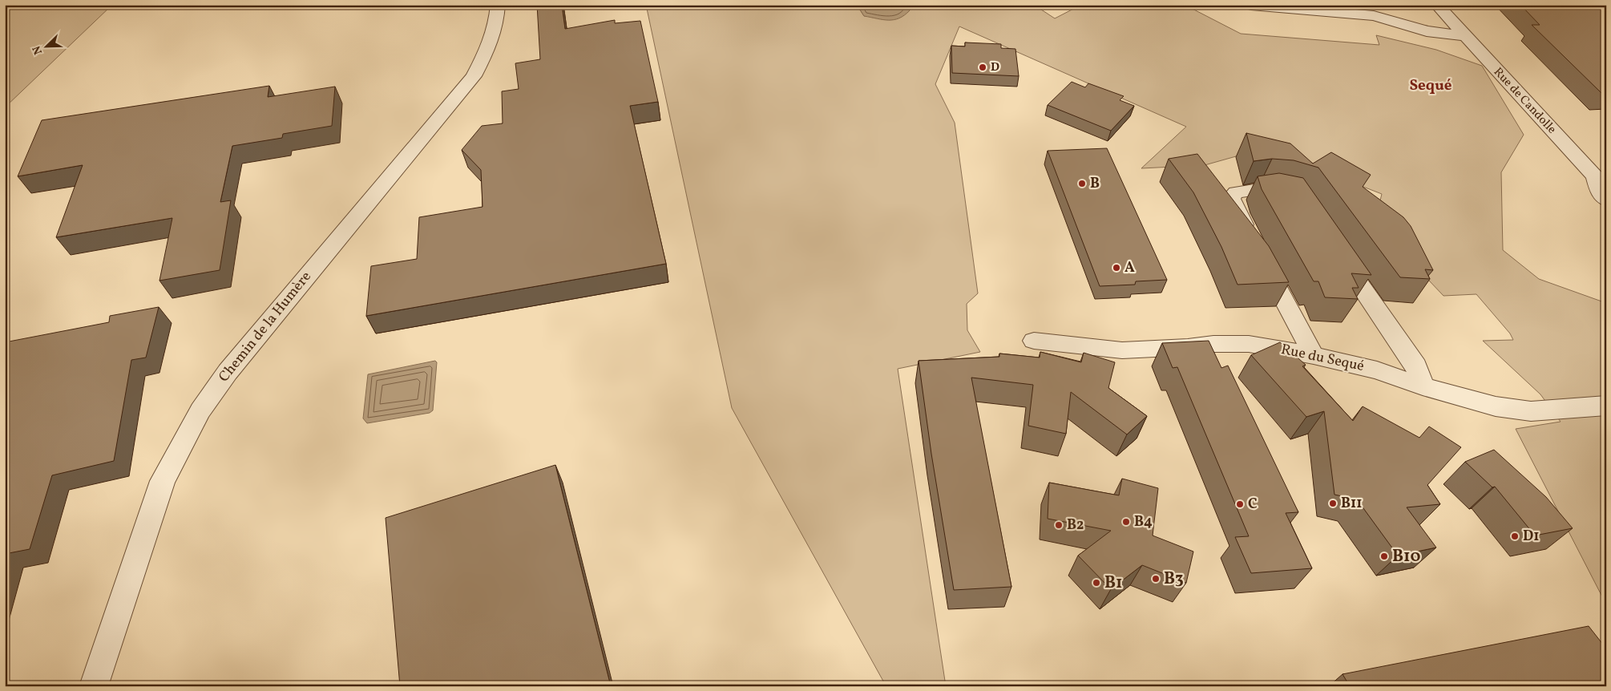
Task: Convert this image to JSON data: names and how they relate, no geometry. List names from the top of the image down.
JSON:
{
  "streets": {
    "street": ["Rue de Candolle", "Chemin de la Humère", "Rue du Sequé"]
  },
  "districts": ["Sequé"],
  "places": [
    "D",
    "B",
    "A",
    "B11",
    "C",
    "B4",
    "B2",
    "D1",
    "B10",
    "B3",
    "B1"
  ],
  "north": "bottom left"
}
